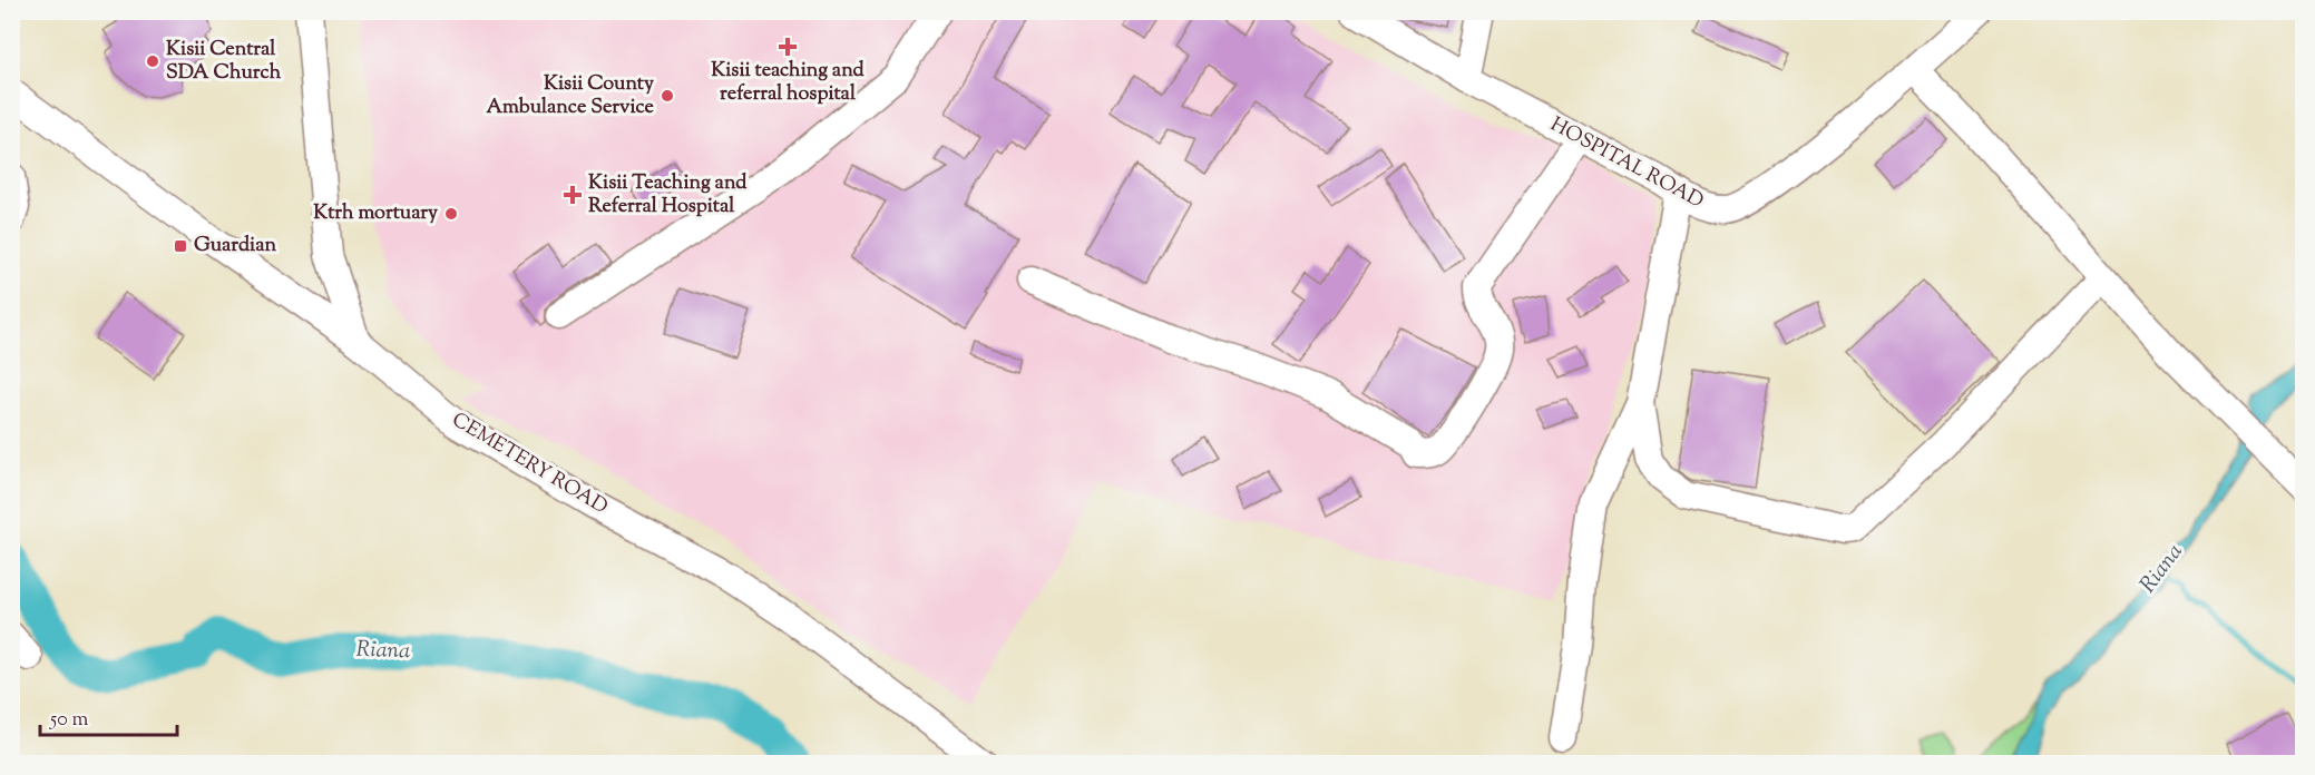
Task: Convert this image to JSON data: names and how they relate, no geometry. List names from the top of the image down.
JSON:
{
  "streets": {
    "street": ["HOSPITAL ROAD", "CEMETERY ROAD"]
  },
  "water": ["Riana"],
  "places": {
    "health": ["Kisii teaching and referral hospital", "Kisii Teaching and Referral Hospital"],
    "other": ["Kisii Central SDA Church", "Kisii County Ambulance Service", "Ktrh mortuary"],
    "transit": ["Guardian"]
  },
  "scale_bar": "50 m"
}
